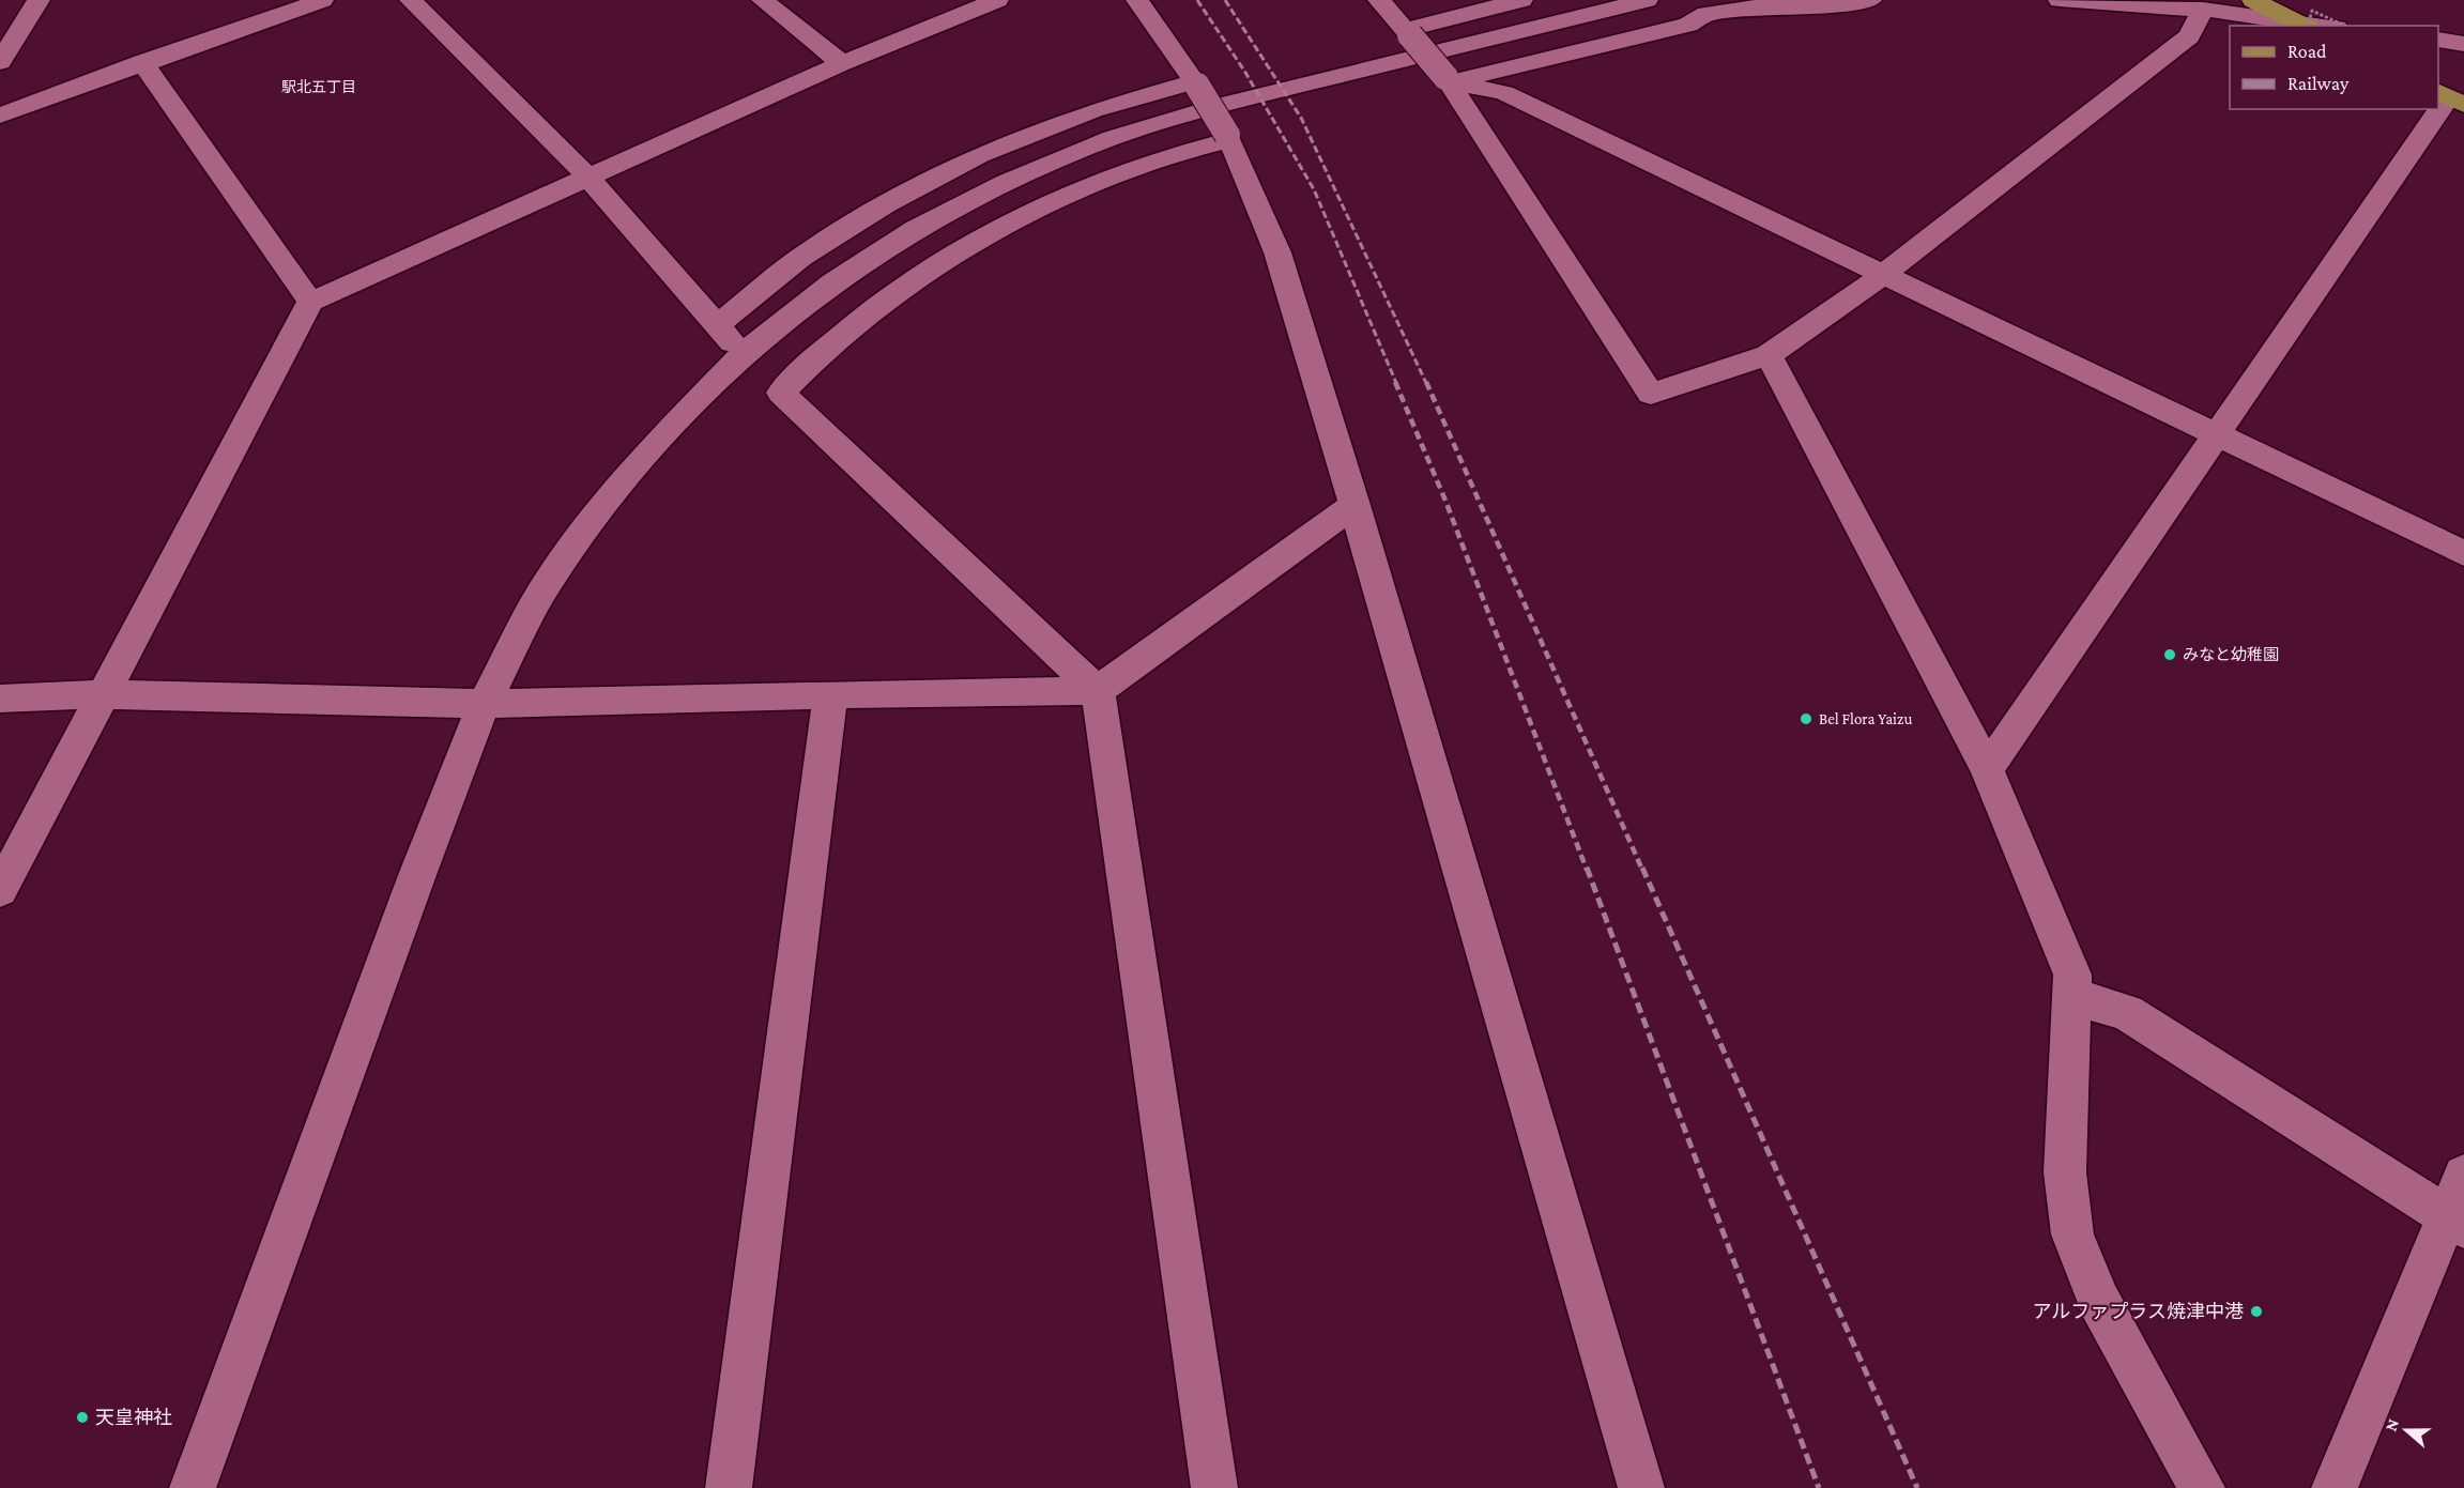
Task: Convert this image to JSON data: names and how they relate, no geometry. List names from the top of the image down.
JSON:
{
  "districts": ["駅北五丁目"],
  "places": [
    "みなと幼稚園",
    "Bel Flora Yaizu",
    "アルファプラス焼津中港",
    "天皇神社"
  ],
  "legend": ["Road", "Railway"],
  "north": "left"
}
